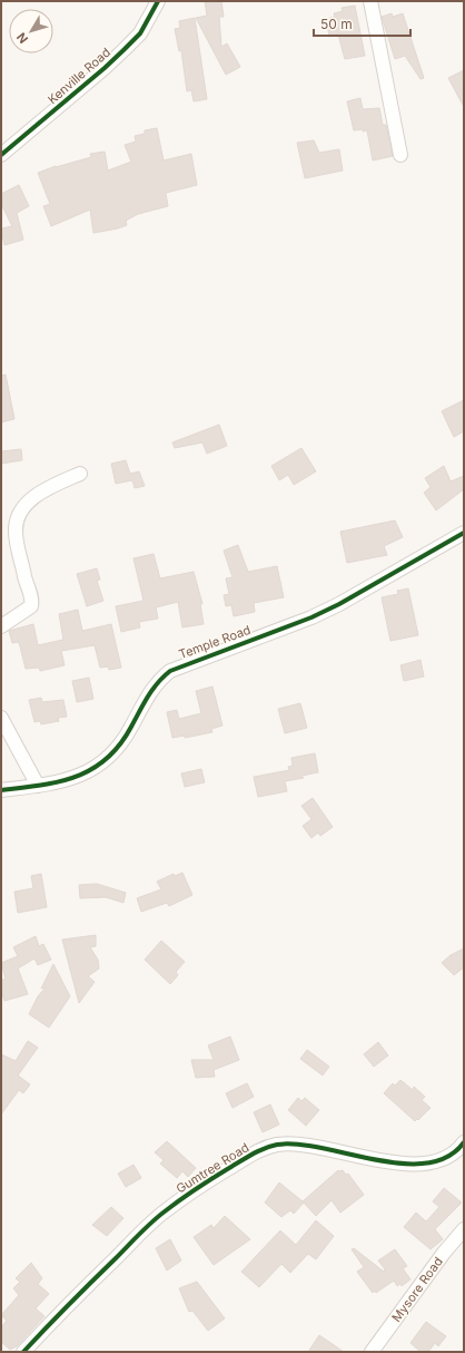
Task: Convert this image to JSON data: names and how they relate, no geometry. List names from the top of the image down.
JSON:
{
  "streets": {
    "street": [
      "Kenville Road",
      "Temple Road",
      "Gumtree Road",
      "Mysore Road"
    ]
  },
  "scale_bar": "50 m",
  "north": "bottom left"
}
